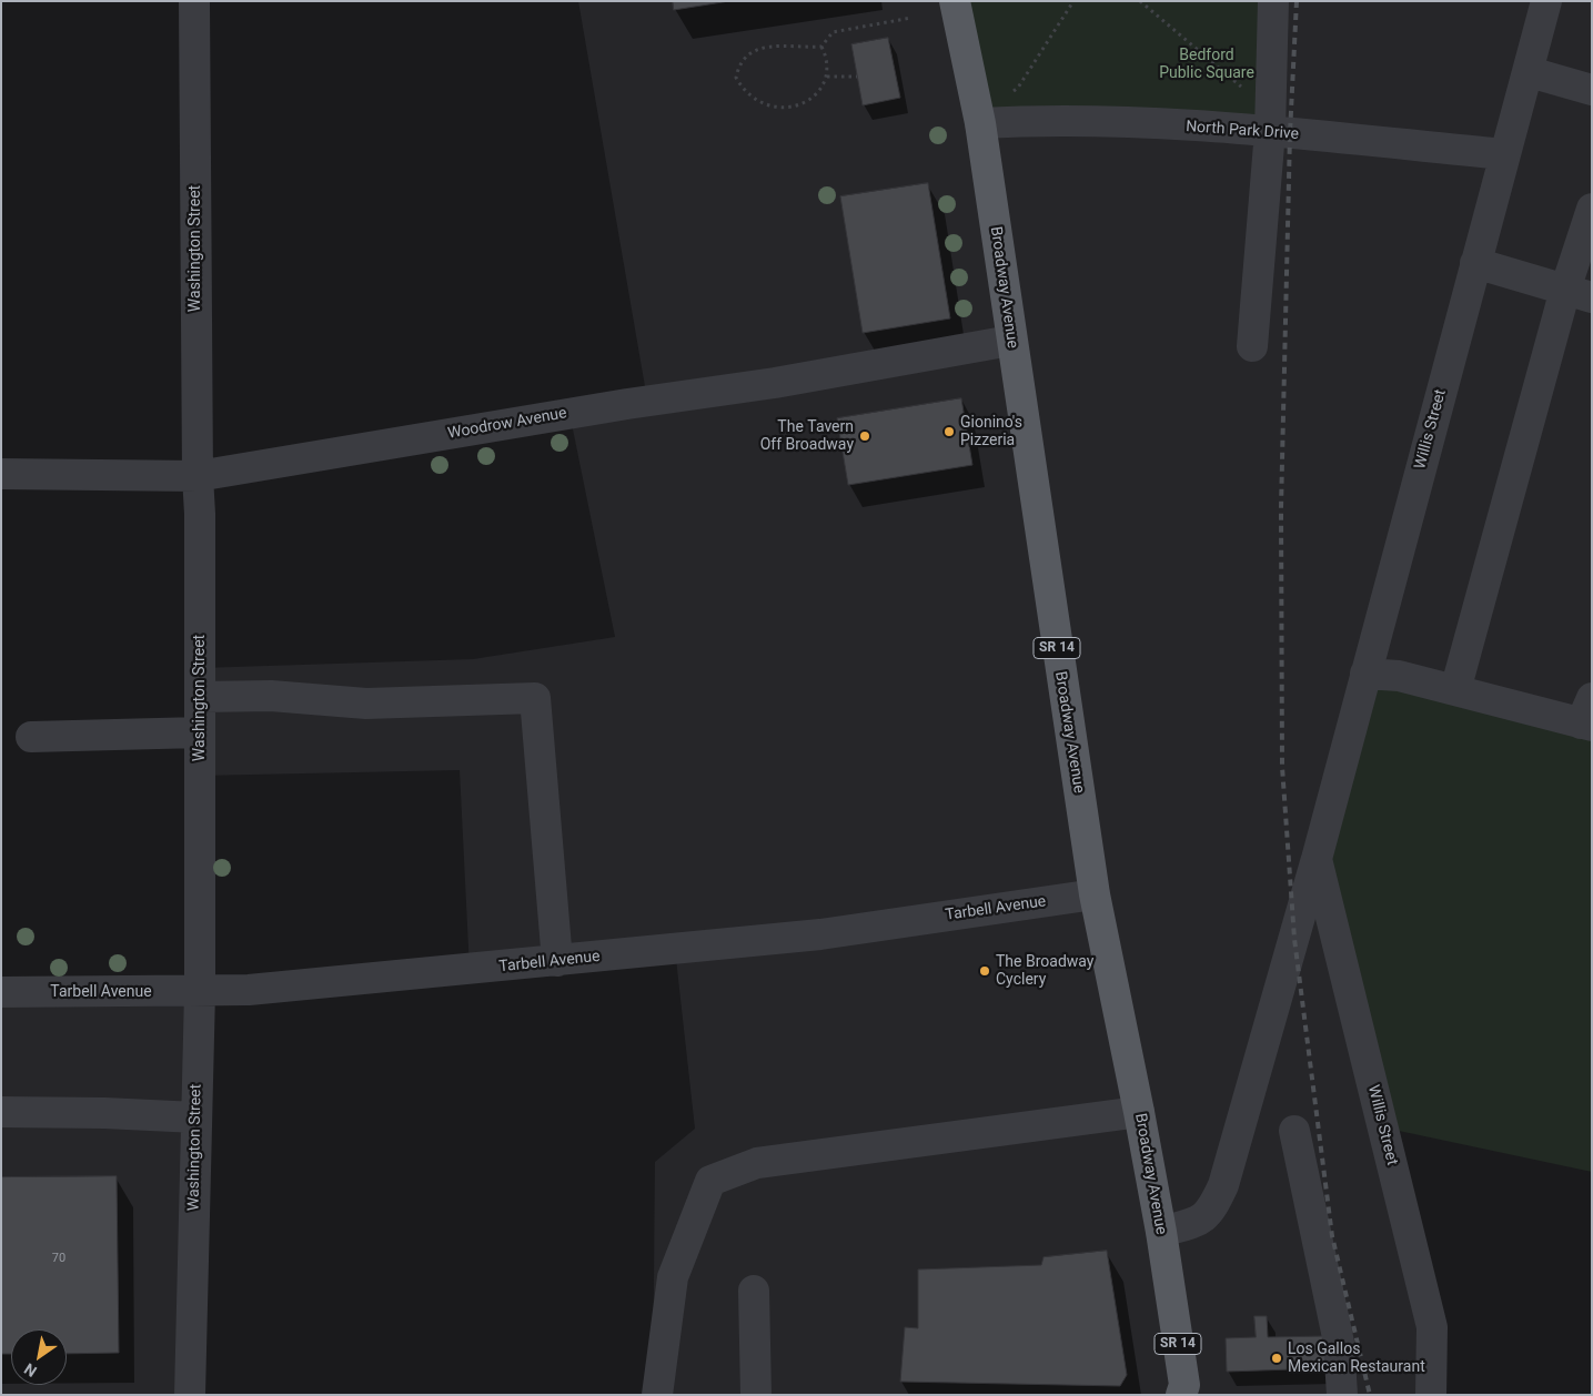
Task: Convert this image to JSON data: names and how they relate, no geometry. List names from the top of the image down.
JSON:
{
  "streets": {
    "main road": ["Broadway Avenue", "SR 14"],
    "street": [
      "North Park Drive",
      "Washington Street",
      "Woodrow Avenue",
      "Willis Street",
      "Tarbell Avenue"
    ]
  },
  "crossings": [
    ["North Park Drive", "Broadway Avenue"],
    ["North Park Drive", "Willis Street"],
    ["Washington Street", "Woodrow Avenue"],
    ["Washington Street", "Tarbell Avenue"],
    ["Broadway Avenue", "Woodrow Avenue"],
    ["Broadway Avenue", "Willis Street"],
    ["Broadway Avenue", "Tarbell Avenue"]
  ],
  "parks": ["Bedford Public Square"],
  "places": [
    "Gionino's Pizzeria",
    "The Tavern Off Broadway",
    "The Broadway Cyclery",
    "Los Gallos Mexican Restaurant"
  ],
  "house_numbers": ["70"],
  "north": "bottom left"
}
